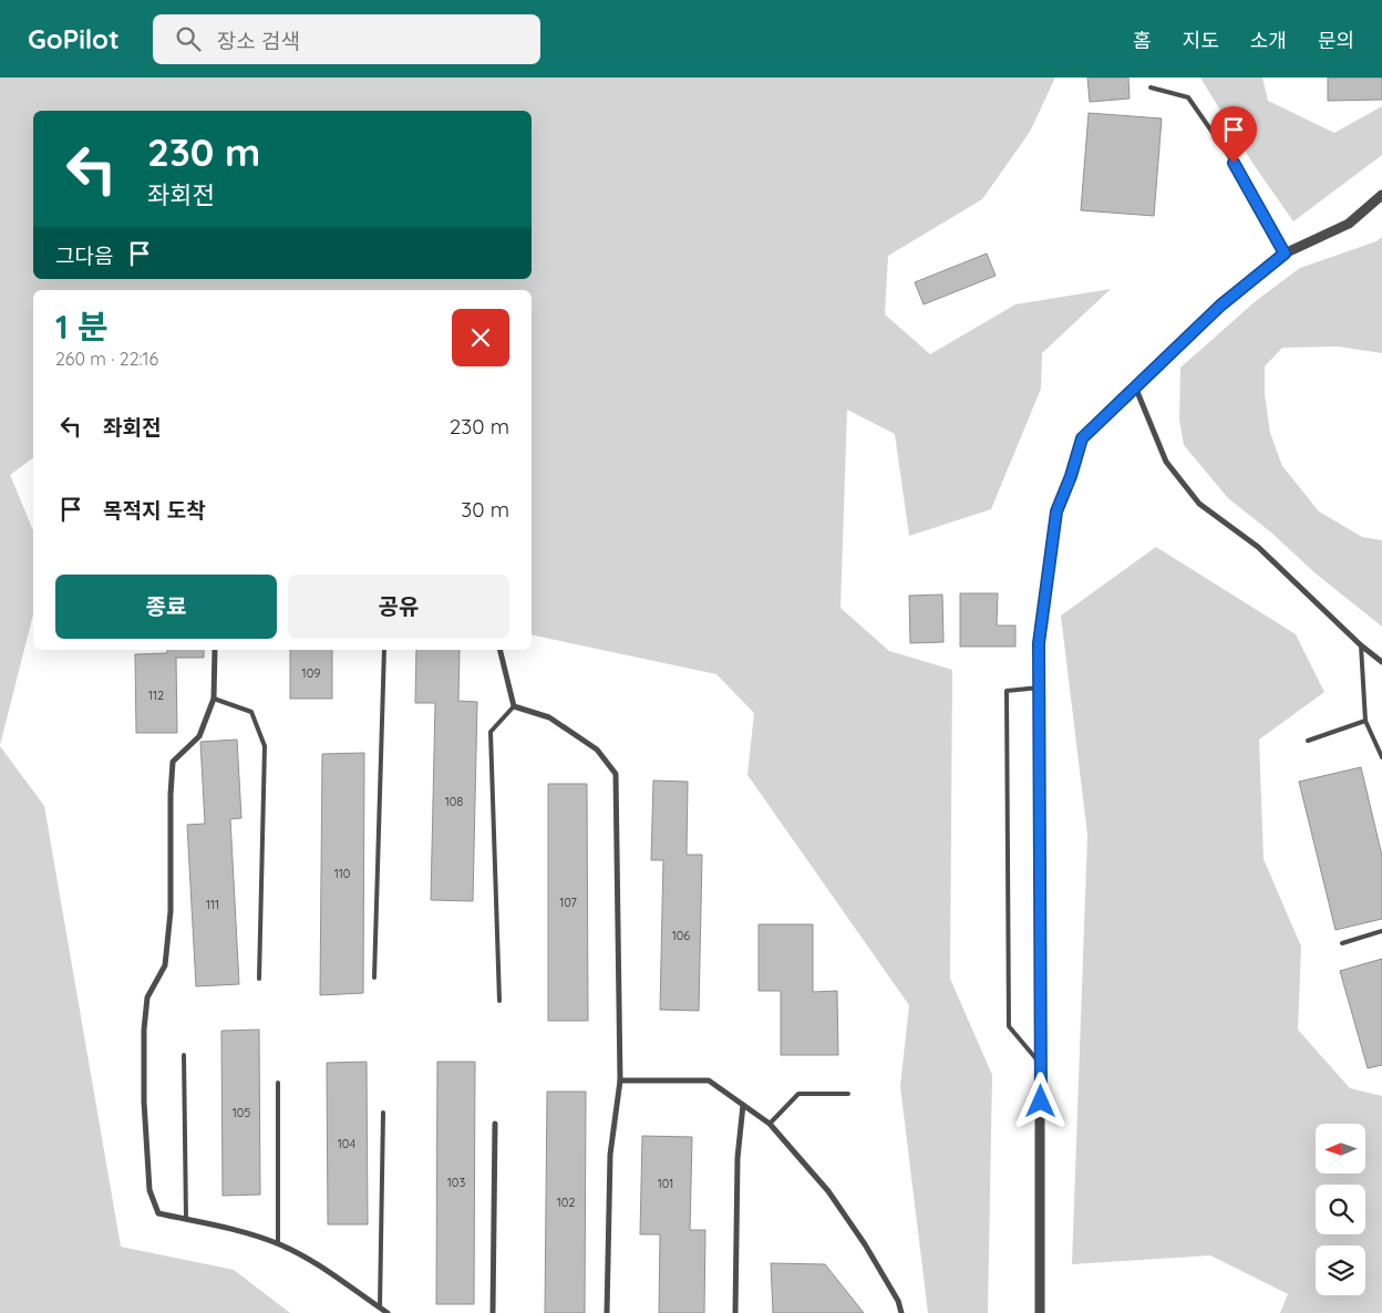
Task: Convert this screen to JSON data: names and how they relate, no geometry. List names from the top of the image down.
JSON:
{
  "house_numbers": [
    "109",
    "112",
    "108",
    "110",
    "107",
    "111",
    "106",
    "105",
    "104",
    "103",
    "101",
    "102"
  ],
  "north": "left",
  "page": {
    "header": "GoPilot",
    "search": "장소 검색",
    "nav": [
      "홈",
      "지도",
      "소개",
      "문의"
    ],
    "turn": ["230 m", "좌회전"],
    "then": "그다음",
    "heading": ["1 분", "260 m · 22:16"],
    "list": [
      {
        "name": "좌회전",
        "value": "230 m"
      },
      {
        "name": "목적지 도착",
        "value": "30 m"
      }
    ],
    "buttons": ["종료", "공유"]
  }
}
